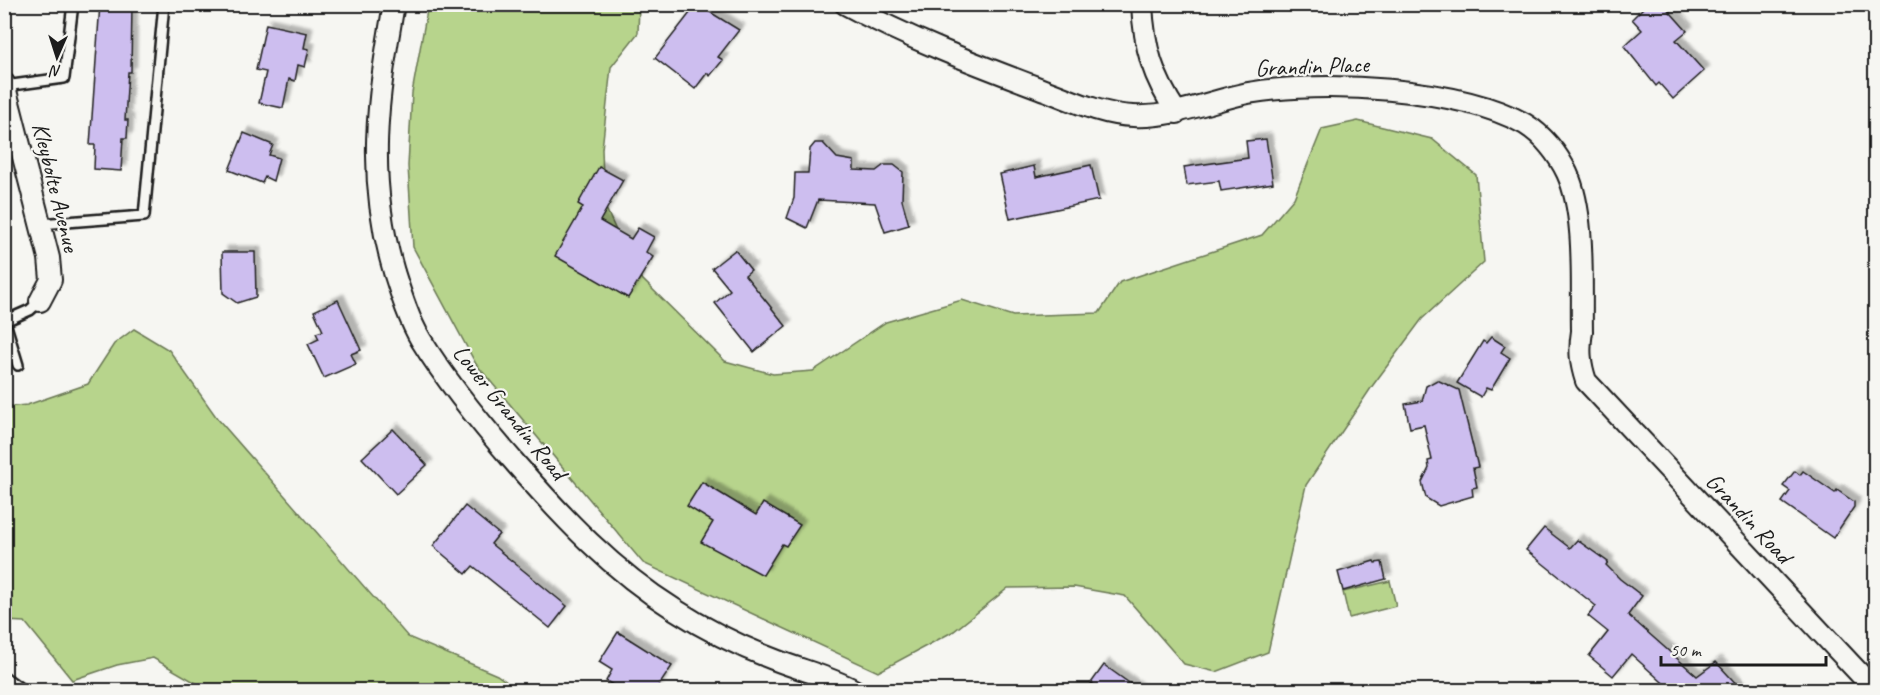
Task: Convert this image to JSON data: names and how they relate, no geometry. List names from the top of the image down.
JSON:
{
  "streets": {
    "street": [
      "Grandin Place",
      "Kleybolte Avenue",
      "Lower Grandin Road",
      "Grandin Road"
    ]
  },
  "crossings": [
    ["Grandin Place", "Grandin Road"]
  ],
  "scale_bar": "50 m",
  "north": "bottom"
}
